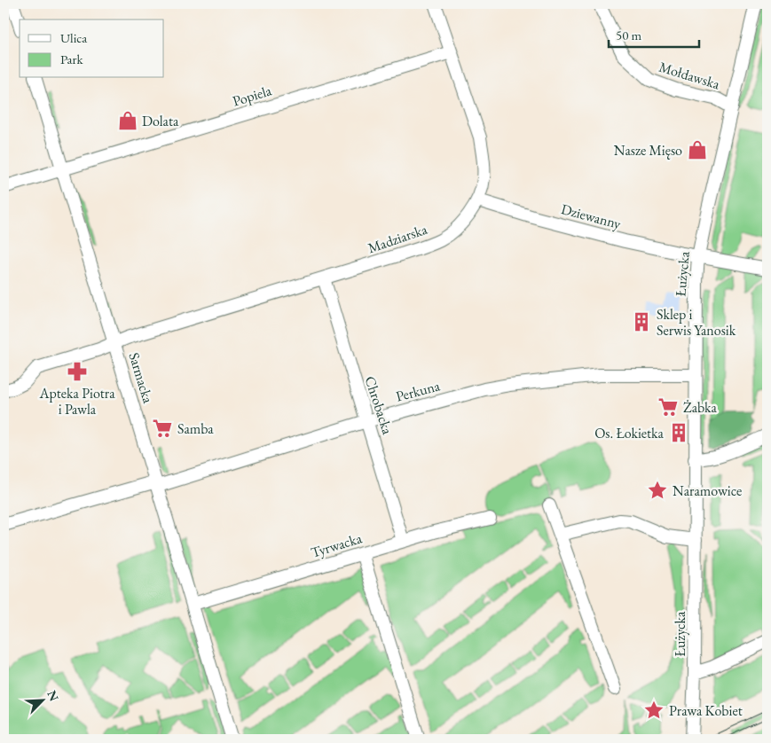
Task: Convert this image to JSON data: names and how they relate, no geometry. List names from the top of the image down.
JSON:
{
  "streets": {
    "street": [
      "Mołdawska",
      "Popiela",
      "Dziewanny",
      "Madziarska",
      "Łużycka",
      "Sarmacka",
      "Perkuna",
      "Chrobacka",
      "Tyrwacka"
    ]
  },
  "crossings": [
    ["Mołdawska", "Łużycka"],
    ["Popiela", "Madziarska"],
    ["Popiela", "Sarmacka"],
    ["Dziewanny", "Madziarska"],
    ["Dziewanny", "Łużycka"],
    ["Madziarska", "Sarmacka"],
    ["Madziarska", "Chrobacka"],
    ["Łużycka", "Perkuna"],
    ["Sarmacka", "Perkuna"],
    ["Sarmacka", "Tyrwacka"],
    ["Perkuna", "Chrobacka"],
    ["Chrobacka", "Tyrwacka"]
  ],
  "places": {
    "shop": ["Dolata", "Nasze Mięso"],
    "building": ["Sklep i Serwis Yanosik", "Os. Łokietka"],
    "pharmacy": ["Apteka Piotra i Pawla"],
    "supermarket": ["Żabka", "Samba"],
    "place": ["Naramowice", "Prawa Kobiet"]
  },
  "legend": ["Ulica", "Park"],
  "scale_bar": "50 m",
  "north": "top right"
}
